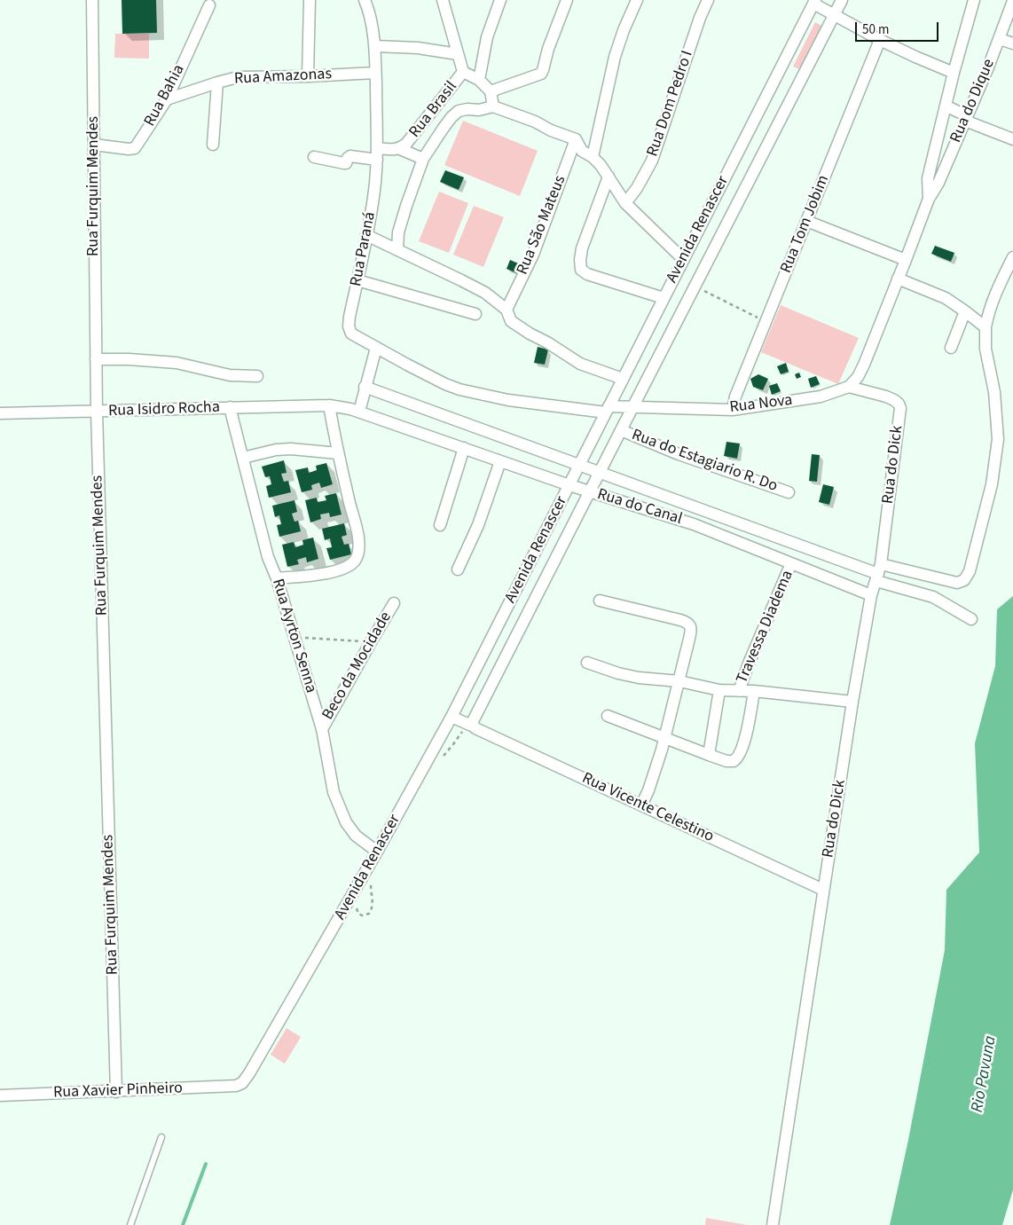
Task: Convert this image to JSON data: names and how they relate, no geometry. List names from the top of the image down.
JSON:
{
  "streets": {
    "street": [
      "Rua Amazonas",
      "Rua Bahia",
      "Rua do Dique",
      "Rua Dom Pedro I",
      "Rua Brasil",
      "Rua Furquim Mendes",
      "Rua Tom Jobim",
      "Rua São Mateus",
      "Avenida Renascer",
      "Rua Paraná",
      "Rua Nova",
      "Rua Isidro Rocha",
      "Rua do Estagiario R. Do",
      "Rua do Dick",
      "Rua do Canal",
      "Travessa Diadema",
      "Rua Ayrton Senna",
      "Beco da Mocidade",
      "Rua Vicente Celestino",
      "Rua Xavier Pinheiro"
    ]
  },
  "crossings": [
    ["Rua Amazonas", "Rua Bahia"],
    ["Rua Amazonas", "Rua Paraná"],
    ["Rua Bahia", "Rua Furquim Mendes"],
    ["Rua do Dique", "Rua Nova"],
    ["Rua do Dique", "Rua do Dick"],
    ["Rua Brasil", "Rua Paraná"],
    ["Rua Furquim Mendes", "Rua Isidro Rocha"],
    ["Rua Furquim Mendes", "Rua Xavier Pinheiro"],
    ["Rua Tom Jobim", "Rua Nova"],
    ["Avenida Renascer", "Rua Nova"],
    ["Avenida Renascer", "Rua do Estagiario R. Do"],
    ["Avenida Renascer", "Rua do Canal"],
    ["Avenida Renascer", "Rua Ayrton Senna"],
    ["Avenida Renascer", "Rua Vicente Celestino"],
    ["Avenida Renascer", "Rua Xavier Pinheiro"],
    ["Rua Paraná", "Rua Nova"],
    ["Rua Nova", "Rua do Dick"],
    ["Rua Isidro Rocha", "Rua do Canal"],
    ["Rua Isidro Rocha", "Rua Ayrton Senna"],
    ["Rua do Dick", "Rua do Canal"],
    ["Rua do Dick", "Rua Vicente Celestino"],
    ["Rua do Canal", "Travessa Diadema"],
    ["Rua Ayrton Senna", "Beco da Mocidade"]
  ],
  "water": ["Rio Pavuna"],
  "scale_bar": "50 m"
}
